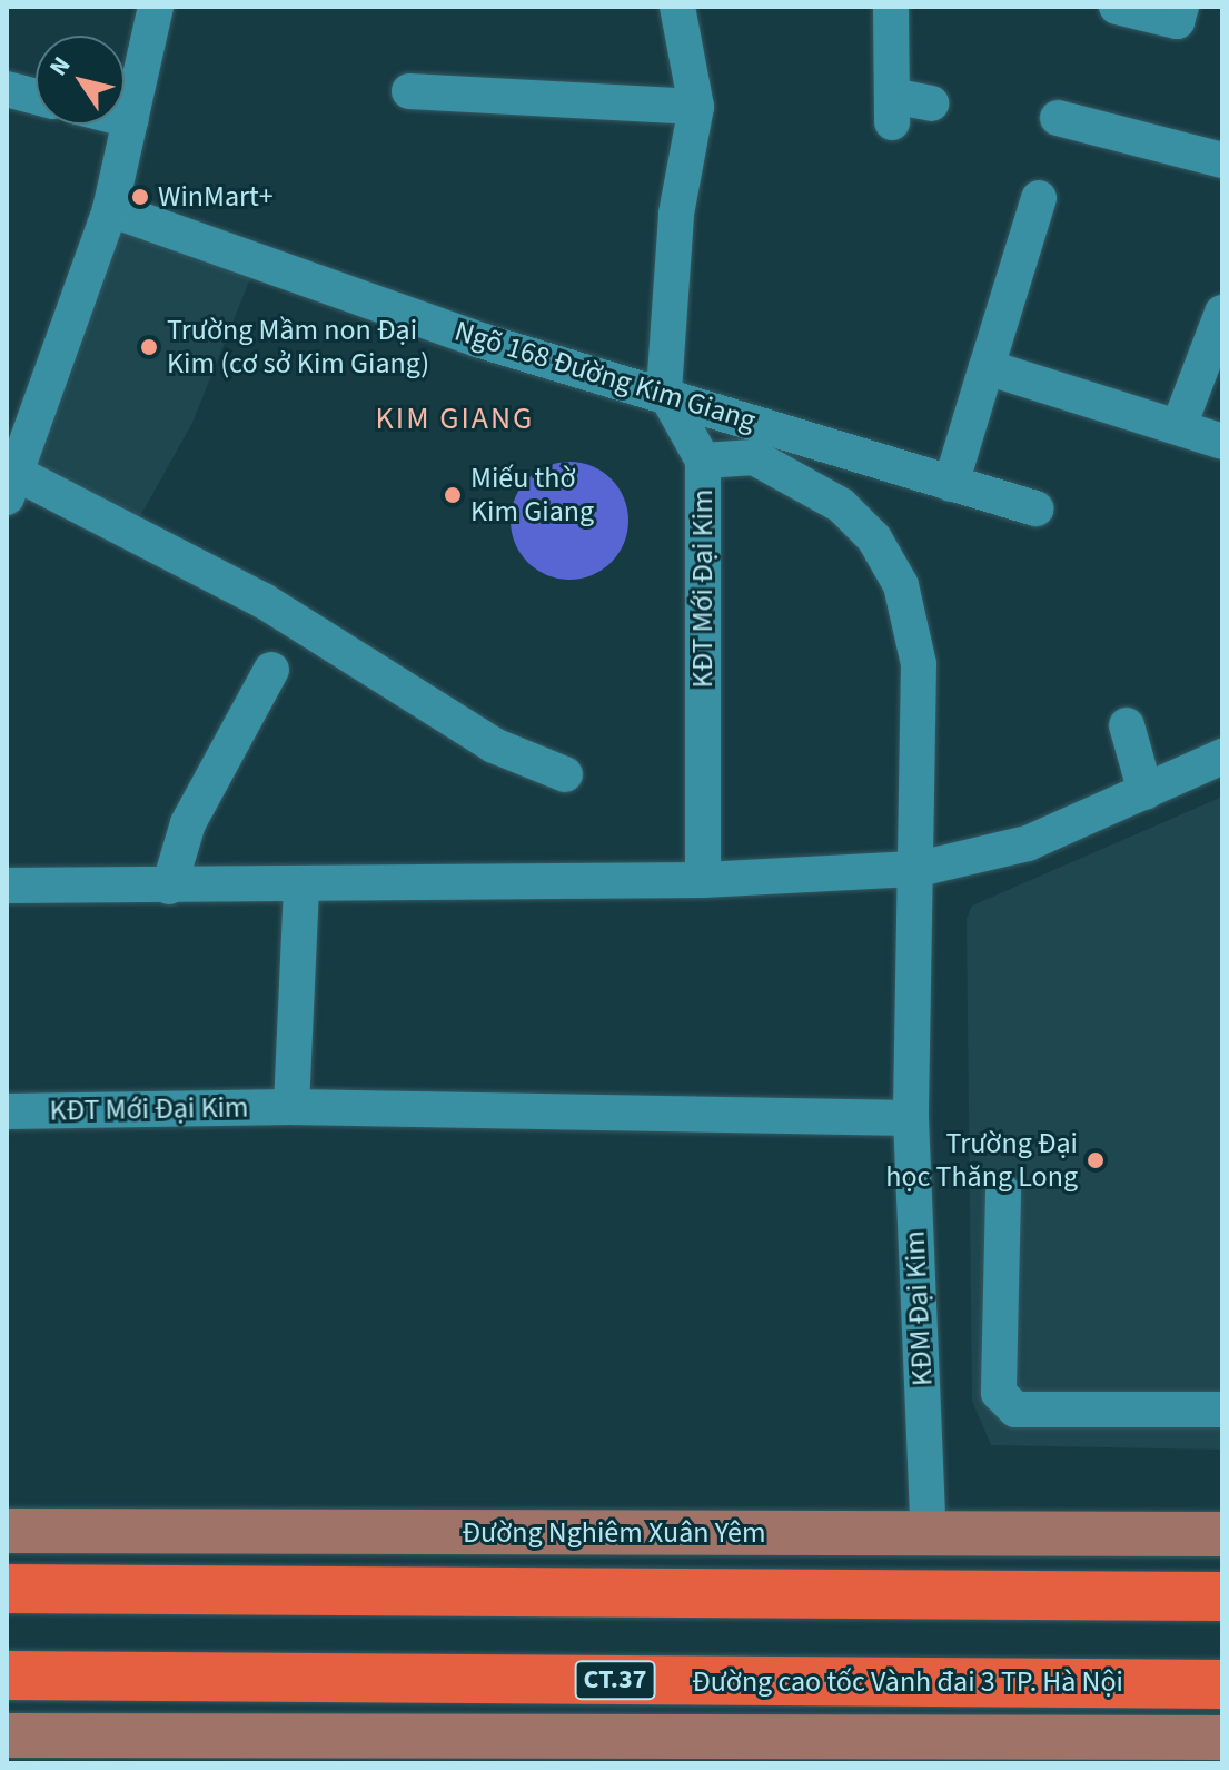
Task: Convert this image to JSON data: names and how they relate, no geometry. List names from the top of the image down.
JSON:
{
  "streets": {
    "highway": ["CT.37", "Đường cao tốc Vành đai 3 TP. Hà Nội"],
    "main road": ["Đường Nghiêm Xuân Yêm"],
    "street": ["Ngõ 168 Đường Kim Giang", "KĐT Mới Đại Kim", "KĐM Đại Kim"]
  },
  "crossings": [
    ["KĐT Mới Đại Kim", "KĐM Đại Kim"],
    ["KĐM Đại Kim", "Đường Nghiêm Xuân Yêm"]
  ],
  "districts": ["KIM GIANG"],
  "places": [
    "WinMart+",
    "Trường Mầm non Đại Kim (cơ sở Kim Giang)",
    "Miếu thờ Kim Giang",
    "Trường Đại học Thăng Long"
  ],
  "north": "top left"
}
